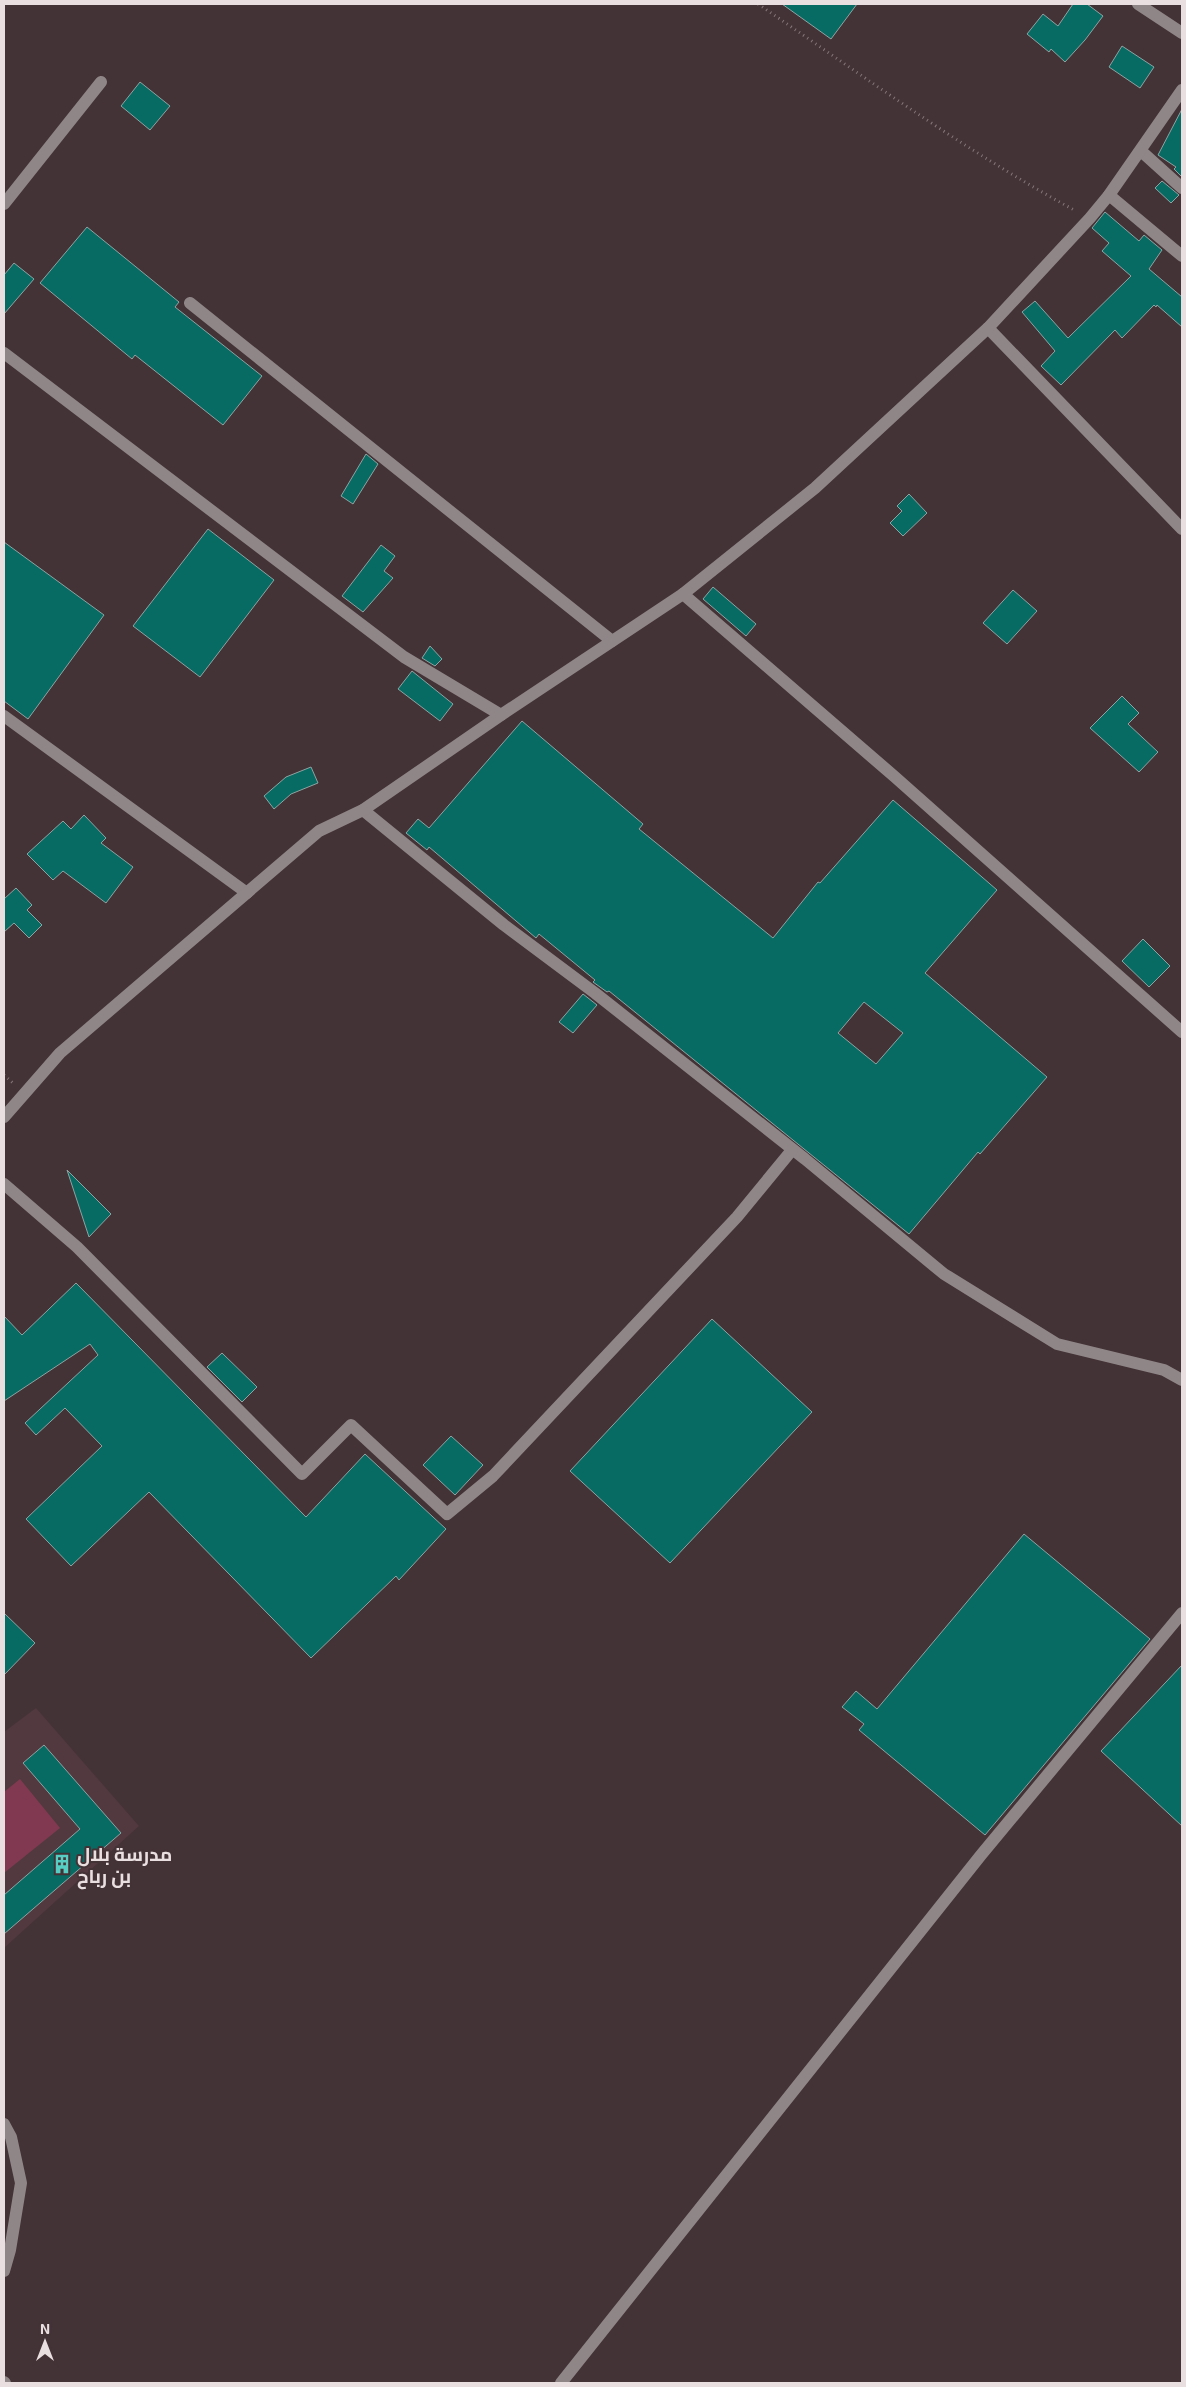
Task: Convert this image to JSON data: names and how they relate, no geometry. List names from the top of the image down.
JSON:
{
  "places": {
    "building": ["مدرسة بلال بن رباح"]
  },
  "north": "top"
}
